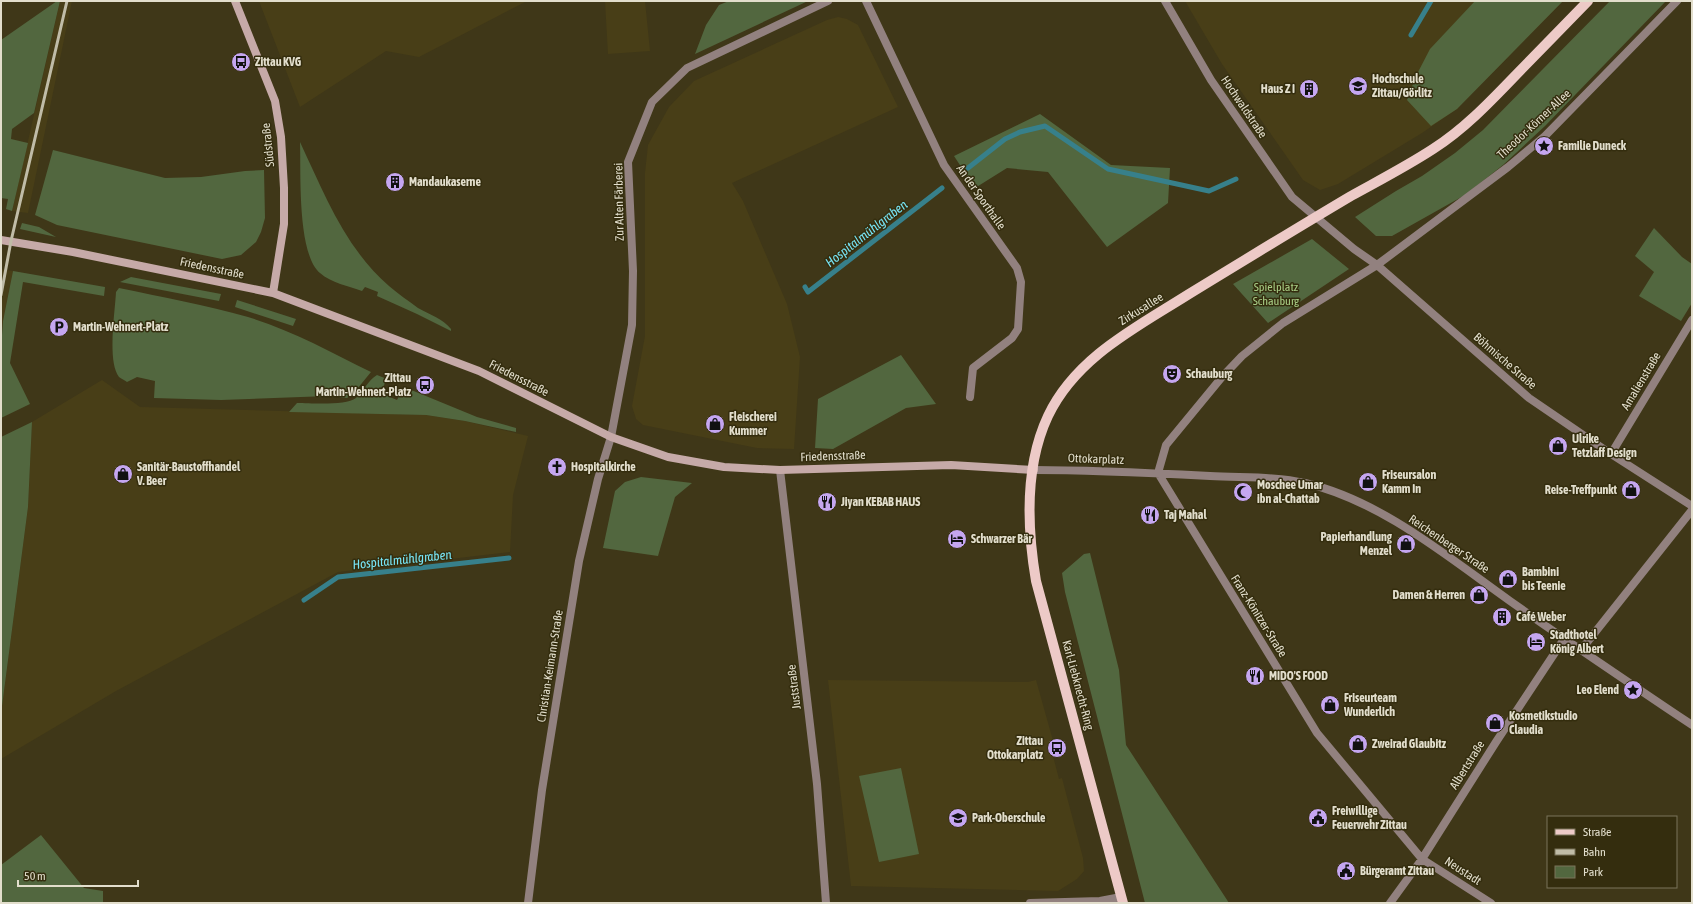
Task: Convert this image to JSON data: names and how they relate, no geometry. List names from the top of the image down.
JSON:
{
  "streets": {
    "main road": [
      "Südstraße",
      "Friedensstraße",
      "Zirkusallee",
      "Karl-Liebknecht-Ring"
    ],
    "street": [
      "Hochwaldstraße",
      "Theodor-Körner-Allee",
      "An der Sporthalle",
      "Zur Alten Färberei",
      "Böhmische Straße",
      "Amalienstraße",
      "Ottokarplatz",
      "Reichenberger Straße",
      "Franz-Könitzer-Straße",
      "Christian-Keimann-Straße",
      "Juststraße",
      "Albertstraße",
      "Neustadt"
    ]
  },
  "crossings": [
    ["Hochwaldstraße", "Zirkusallee"],
    ["Hochwaldstraße", "Böhmische Straße"],
    ["Theodor-Körner-Allee", "Böhmische Straße"],
    ["Theodor-Körner-Allee", "Ottokarplatz"],
    ["Theodor-Körner-Allee", "Reichenberger Straße"],
    ["Theodor-Körner-Allee", "Franz-Könitzer-Straße"],
    ["Südstraße", "Friedensstraße"],
    ["Zur Alten Färberei", "Friedensstraße"],
    ["Zur Alten Färberei", "Christian-Keimann-Straße"],
    ["Friedensstraße", "Zirkusallee"],
    ["Friedensstraße", "Ottokarplatz"],
    ["Friedensstraße", "Christian-Keimann-Straße"],
    ["Friedensstraße", "Karl-Liebknecht-Ring"],
    ["Friedensstraße", "Juststraße"],
    ["Zirkusallee", "Böhmische Straße"],
    ["Zirkusallee", "Ottokarplatz"],
    ["Zirkusallee", "Karl-Liebknecht-Ring"],
    ["Böhmische Straße", "Amalienstraße"],
    ["Ottokarplatz", "Reichenberger Straße"],
    ["Ottokarplatz", "Franz-Könitzer-Straße"],
    ["Ottokarplatz", "Karl-Liebknecht-Ring"],
    ["Reichenberger Straße", "Franz-Könitzer-Straße"],
    ["Reichenberger Straße", "Albertstraße"],
    ["Franz-Könitzer-Straße", "Albertstraße"],
    ["Franz-Könitzer-Straße", "Neustadt"],
    ["Albertstraße", "Neustadt"]
  ],
  "water": ["Hospitalmühlgraben"],
  "parks": ["Spielplatz Schauburg"],
  "places": {
    "bus stop": ["Zittau KVG", "Zittau Martin-Wehnert-Platz", "Zittau Ottokarplatz"],
    "school or university": ["Hochschule Zittau/Görlitz", "Park-Oberschule"],
    "building": ["Haus Z I", "Mandaukaserne", "Café Weber"],
    "place": ["Familie Duneck", "Leo Elend"],
    "parking": ["Martin-Wehnert-Platz"],
    "theatre": ["Schauburg"],
    "shop": [
      "Fleischerei Kummer",
      "Ulrike Tetzlaff Design",
      "Sanitär-Baustoffhandel V. Beer",
      "Friseursalon Kamm In",
      "Reise-Treffpunkt",
      "Papierhandlung Menzel",
      "Bambini bis Teenie",
      "Damen & Herren",
      "Friseurteam Wunderlich",
      "Kosmetikstudio Claudia",
      "Zweirad Glaubitz"
    ],
    "church": ["Hospitalkirche"],
    "mosque": ["Moschee Umar ibn al-Chattab"],
    "restaurant": ["Jiyan KEBAB HAUS", "Taj Mahal", "MIDO'S FOOD"],
    "hotel": ["Schwarzer Bär", "Stadthotel König Albert"],
    "public building": ["Freiwillige Feuerwehr Zittau", "Bürgeramt Zittau"]
  },
  "legend": ["Straße", "Bahn", "Park"],
  "scale_bar": "50 m"
}
